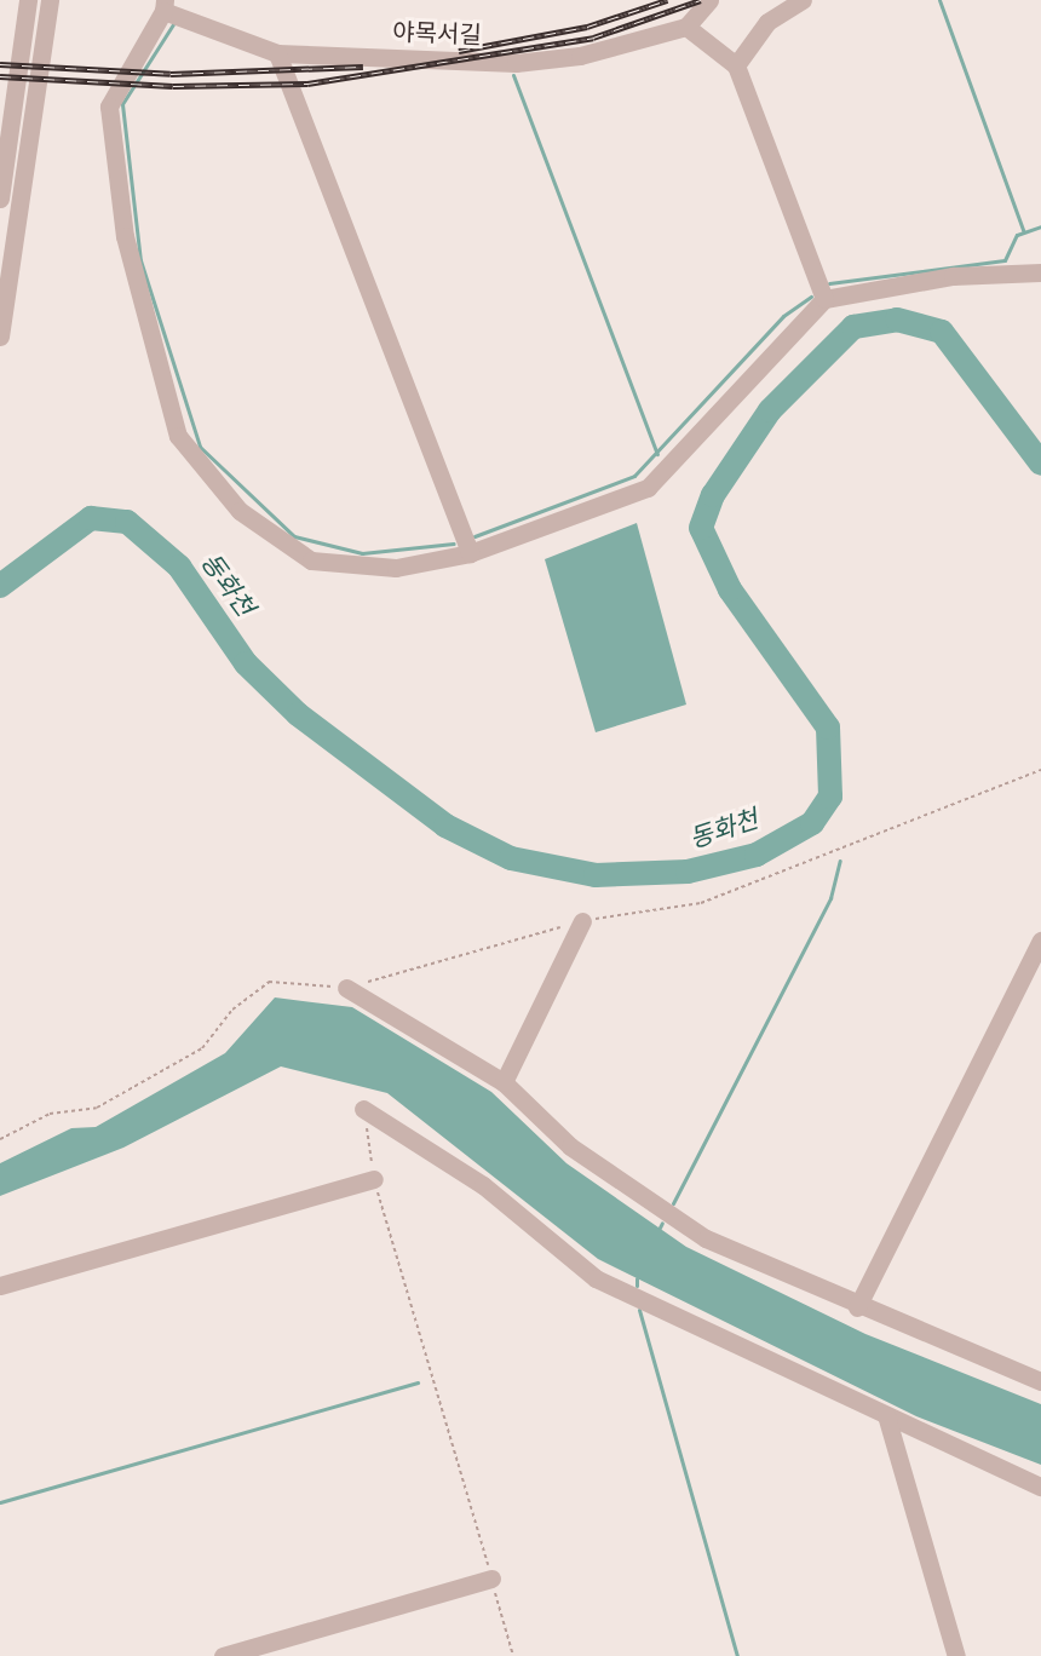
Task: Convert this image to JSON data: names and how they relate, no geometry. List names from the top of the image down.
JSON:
{
  "streets": {
    "street": ["야목서길"]
  },
  "water": ["동화천"]
}
